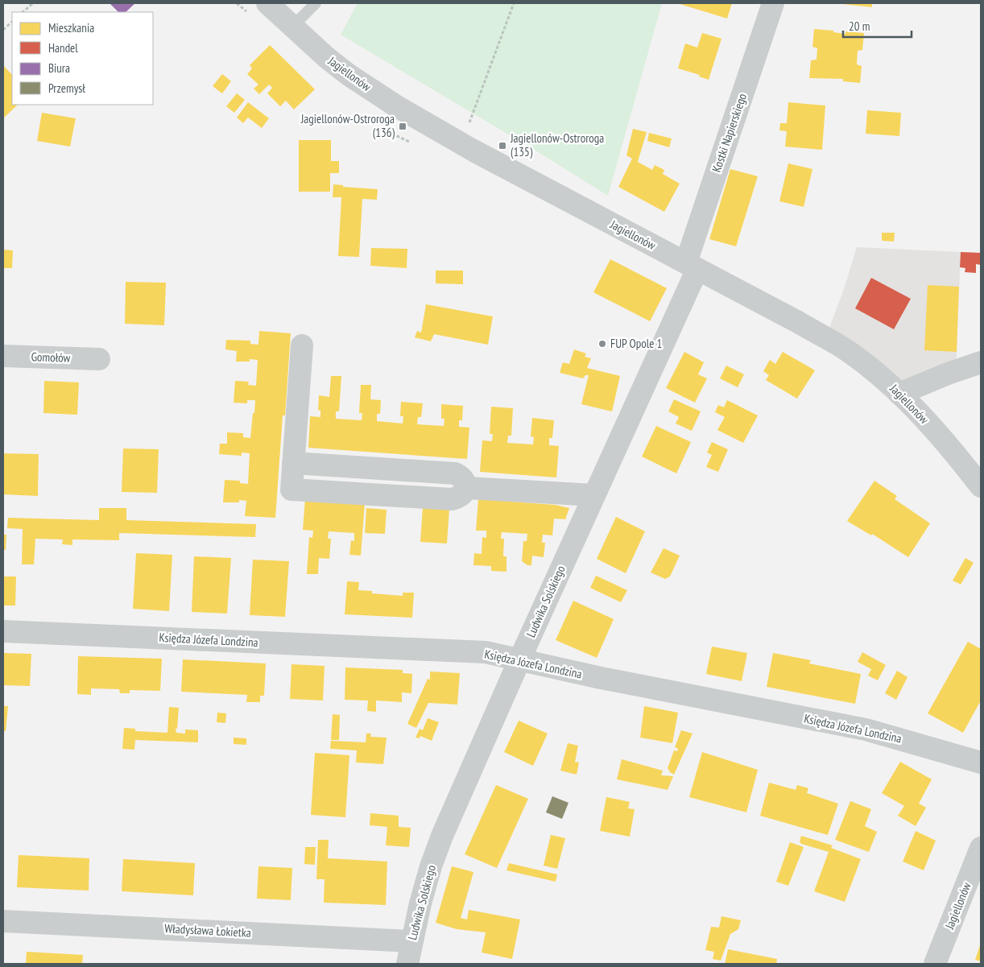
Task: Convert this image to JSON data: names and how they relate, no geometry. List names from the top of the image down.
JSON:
{
  "streets": {
    "street": [
      "Jagiellonów",
      "Kostki Napierskiego",
      "Gomołów",
      "Ludwika Solskiego",
      "Księdza Józefa Londzina",
      "Władysława Łokietka"
    ]
  },
  "crossings": [
    ["Jagiellonów", "Kostki Napierskiego"],
    ["Jagiellonów", "Ludwika Solskiego"],
    ["Kostki Napierskiego", "Ludwika Solskiego"],
    ["Ludwika Solskiego", "Księdza Józefa Londzina"],
    ["Ludwika Solskiego", "Władysława Łokietka"]
  ],
  "places": {
    "transit": ["Jagiellonów-Ostroroga (136)", "Jagiellonów-Ostroroga (135)"],
    "other": ["FUP Opole 1"]
  },
  "legend": [
    "Mieszkania",
    "Handel",
    "Biura",
    "Przemysł"
  ],
  "scale_bar": "20 m"
}
